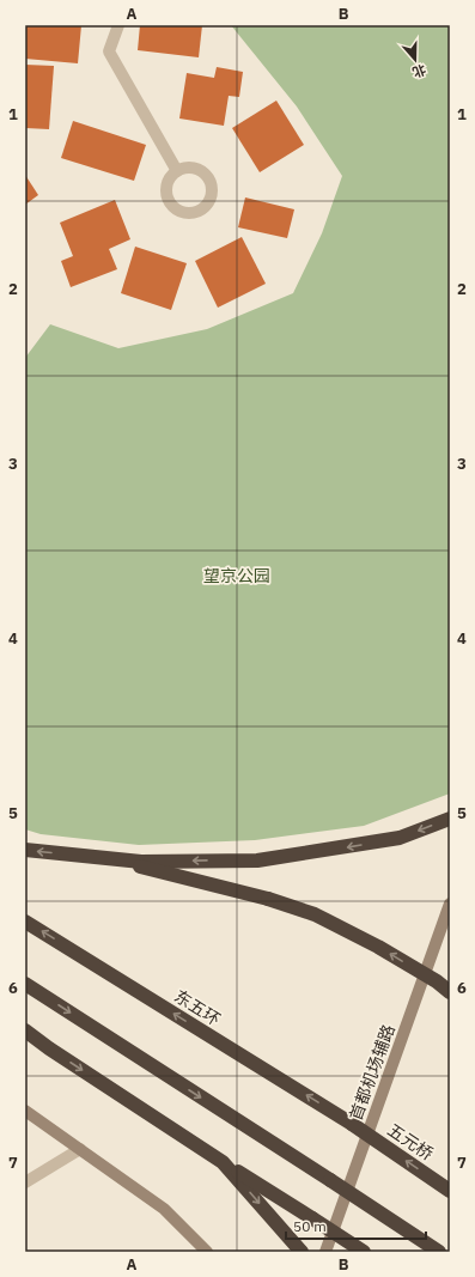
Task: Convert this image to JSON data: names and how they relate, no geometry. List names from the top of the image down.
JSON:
{
  "streets": {
    "highway": ["东五环", "五元桥"],
    "street": ["首都机场辅路"]
  },
  "crossings": [
    ["东五环", "五元桥"]
  ],
  "parks": ["望京公园"],
  "scale_bar": "50 m",
  "north": "bottom",
  "grid": {
    "columns": ["A", "B"],
    "rows": [
      "1",
      "2",
      "3",
      "4",
      "5",
      "6",
      "7"
    ]
  }
}
